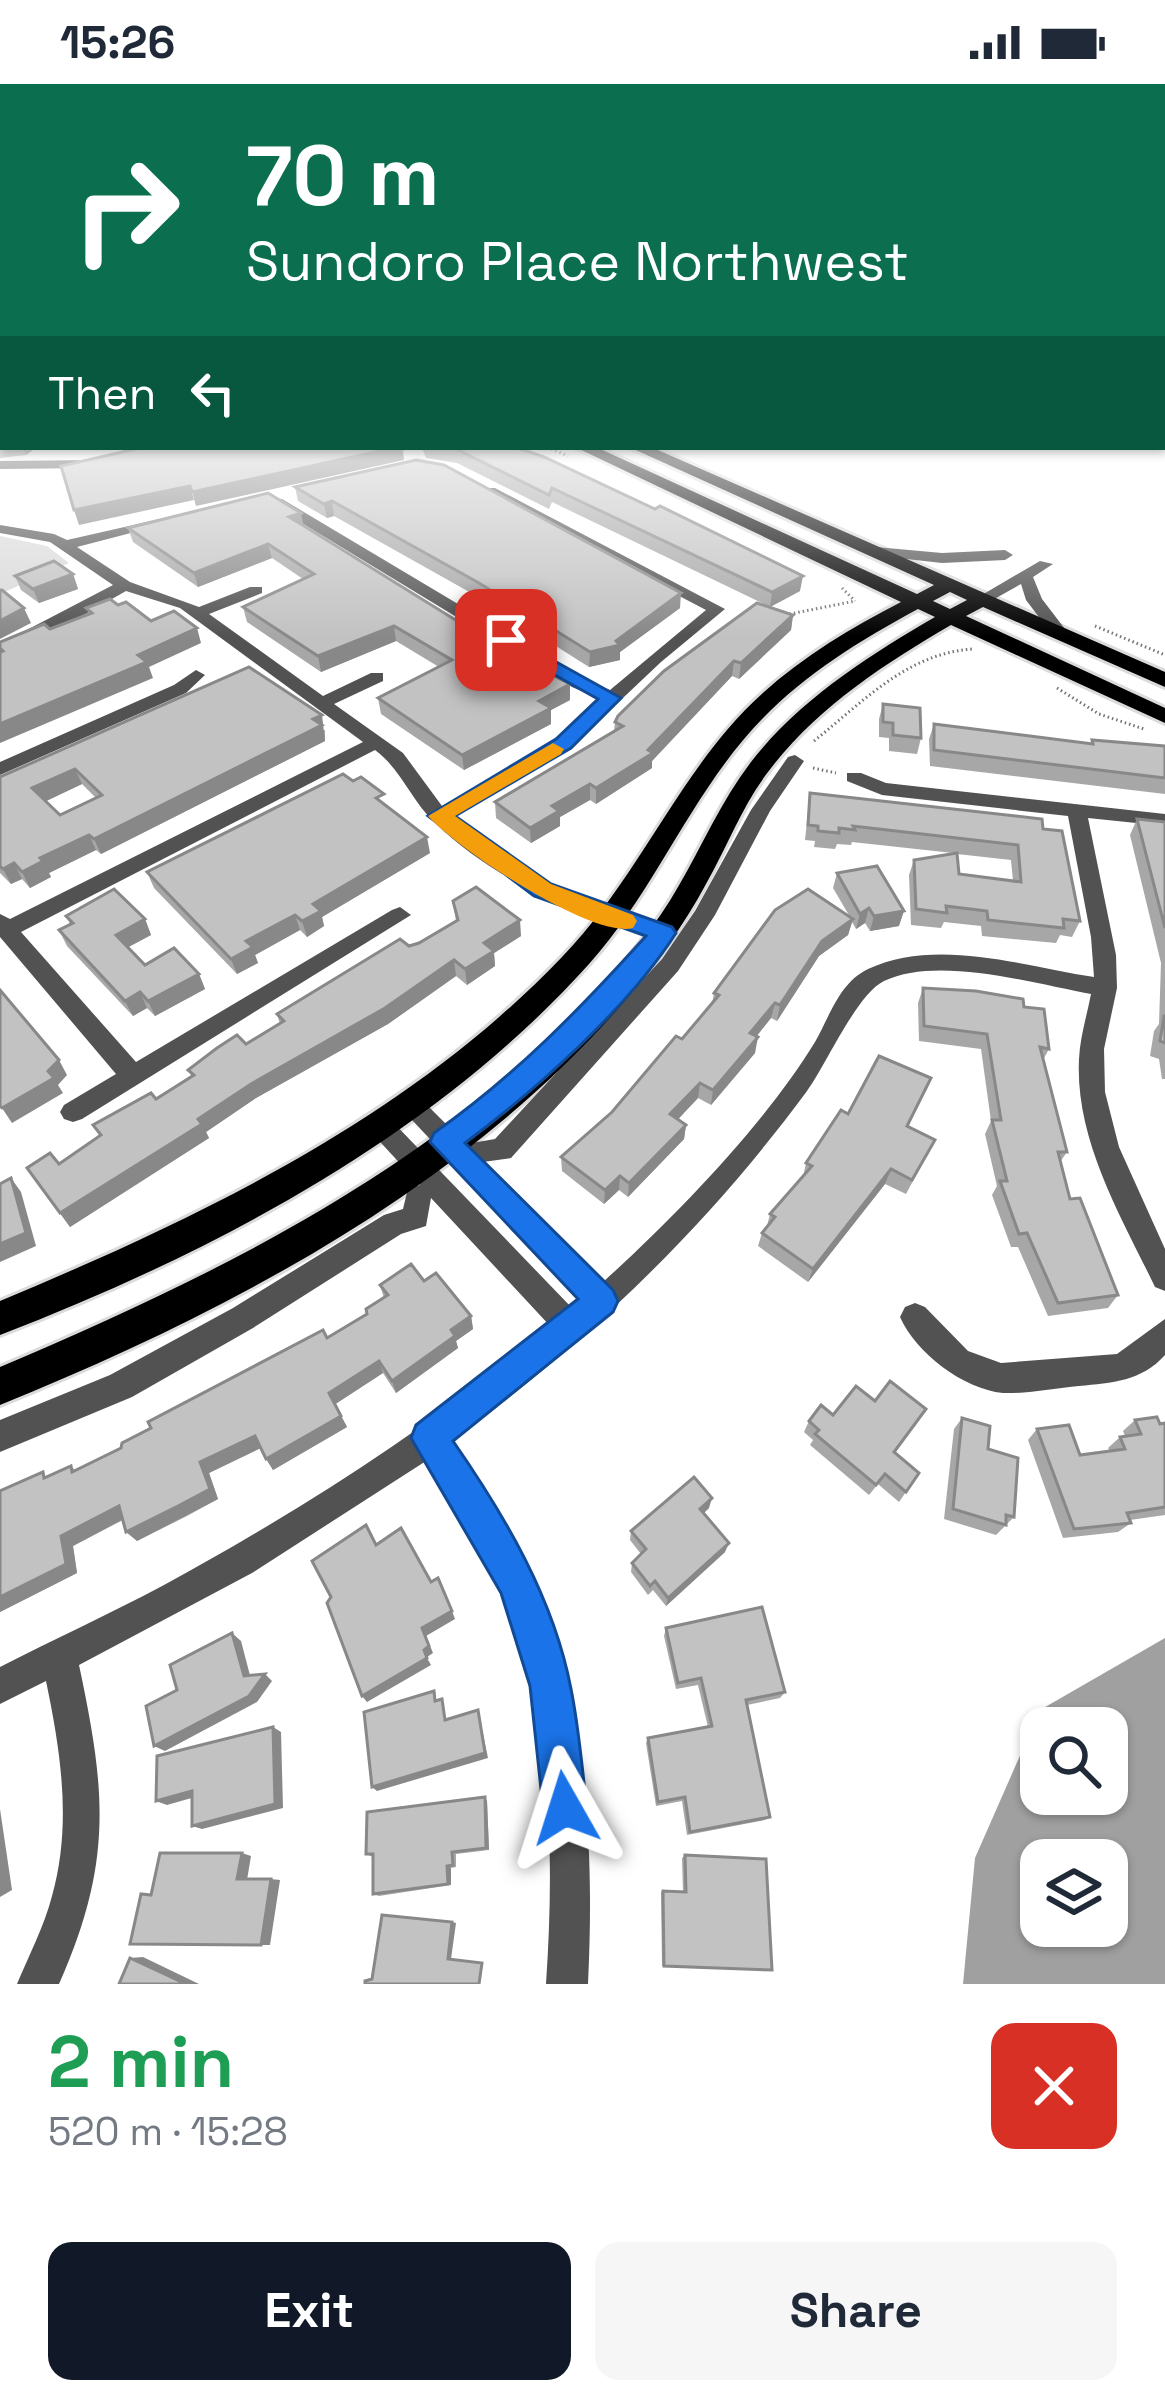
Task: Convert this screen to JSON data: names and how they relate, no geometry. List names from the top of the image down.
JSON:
{
  "page": {
    "status": "15:26",
    "turn": ["70 m", "Sundoro Place Northwest"],
    "then": "Then",
    "heading": ["2 min", "520 m · 15:28"],
    "buttons": ["Exit", "Share"]
  }
}
